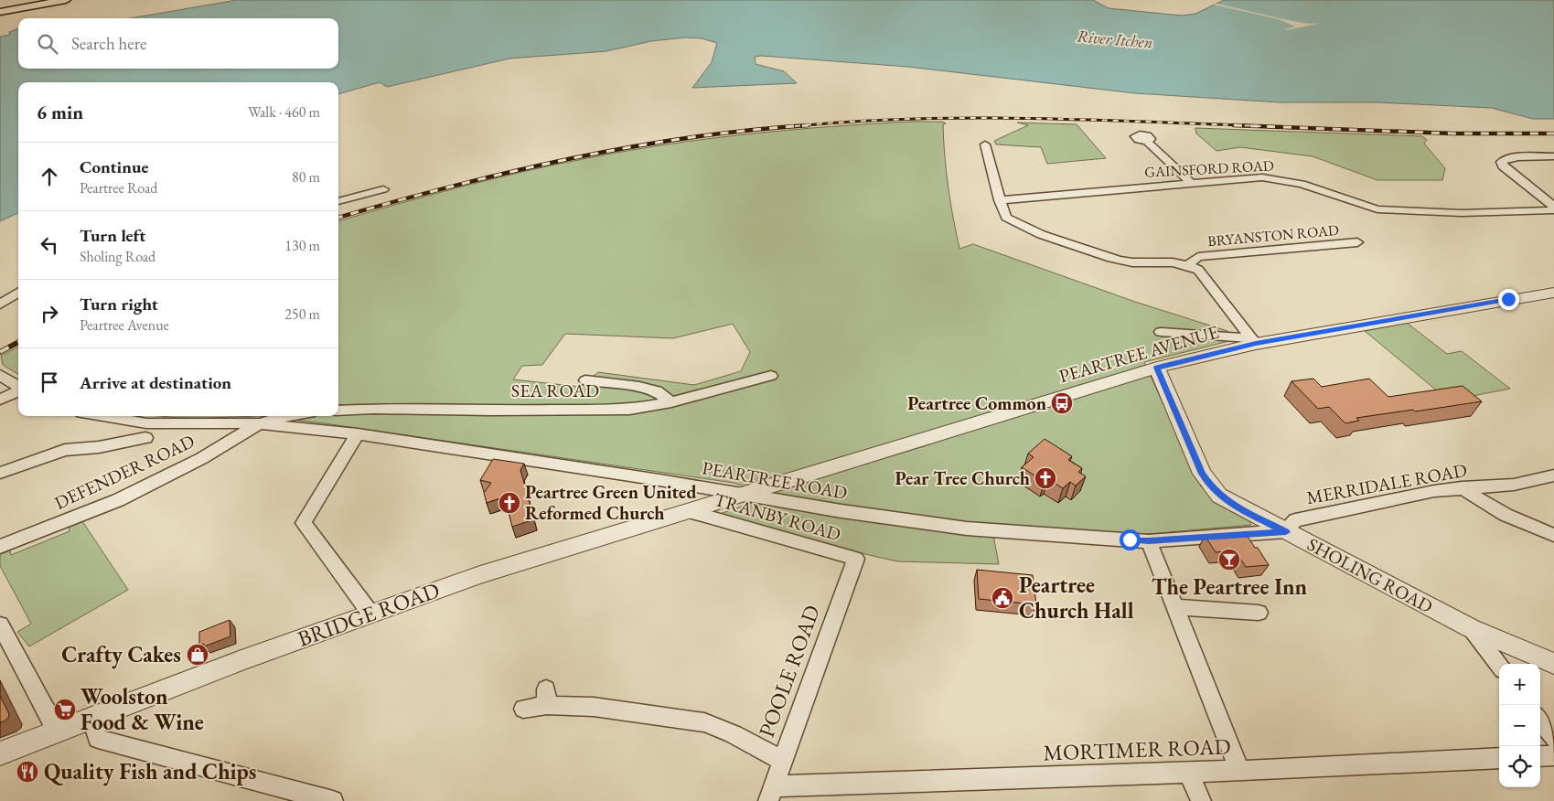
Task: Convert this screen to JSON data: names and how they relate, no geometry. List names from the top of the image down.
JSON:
{
  "streets": {
    "street": [
      "GAINSFORD ROAD",
      "BRYANSTON ROAD",
      "PEARTREE AVENUE",
      "SEA ROAD",
      "DEFENDER ROAD",
      "PEARTREE ROAD",
      "MERRIDALE ROAD",
      "TRANBY ROAD",
      "SHOLING ROAD",
      "BRIDGE ROAD",
      "POOLE ROAD",
      "MORTIMER ROAD"
    ]
  },
  "crossings": [
    ["GAINSFORD ROAD", "BRYANSTON ROAD"],
    ["PEARTREE AVENUE", "PEARTREE ROAD"],
    ["PEARTREE AVENUE", "SHOLING ROAD"],
    ["PEARTREE AVENUE", "BRIDGE ROAD"],
    ["DEFENDER ROAD", "PEARTREE ROAD"],
    ["PEARTREE ROAD", "MERRIDALE ROAD"],
    ["PEARTREE ROAD", "SHOLING ROAD"],
    ["PEARTREE ROAD", "BRIDGE ROAD"],
    ["MERRIDALE ROAD", "SHOLING ROAD"],
    ["TRANBY ROAD", "BRIDGE ROAD"],
    ["TRANBY ROAD", "POOLE ROAD"],
    ["POOLE ROAD", "MORTIMER ROAD"]
  ],
  "water": ["River Itchen"],
  "places": {
    "bus stop": ["Peartree Common"],
    "church": ["Pear Tree Church", "Peartree Green United Reformed Church"],
    "bar": ["The Peartree Inn"],
    "public building": ["Peartree Church Hall"],
    "shop": ["Crafty Cakes"],
    "supermarket": ["Woolston Food & Wine"],
    "restaurant": ["Quality Fish and Chips"]
  },
  "page": {
    "search": "Search here",
    "heading": ["6 min", "Walk · 460 m"],
    "list": [
      ["Continue", "Peartree Road", "80 m"],
      ["Turn left", "Sholing Road", "130 m"],
      ["Turn right", "Peartree Avenue", "250 m"],
      "Arrive at destination"
    ],
    "map_buttons": ["+", "−"]
  }
}
